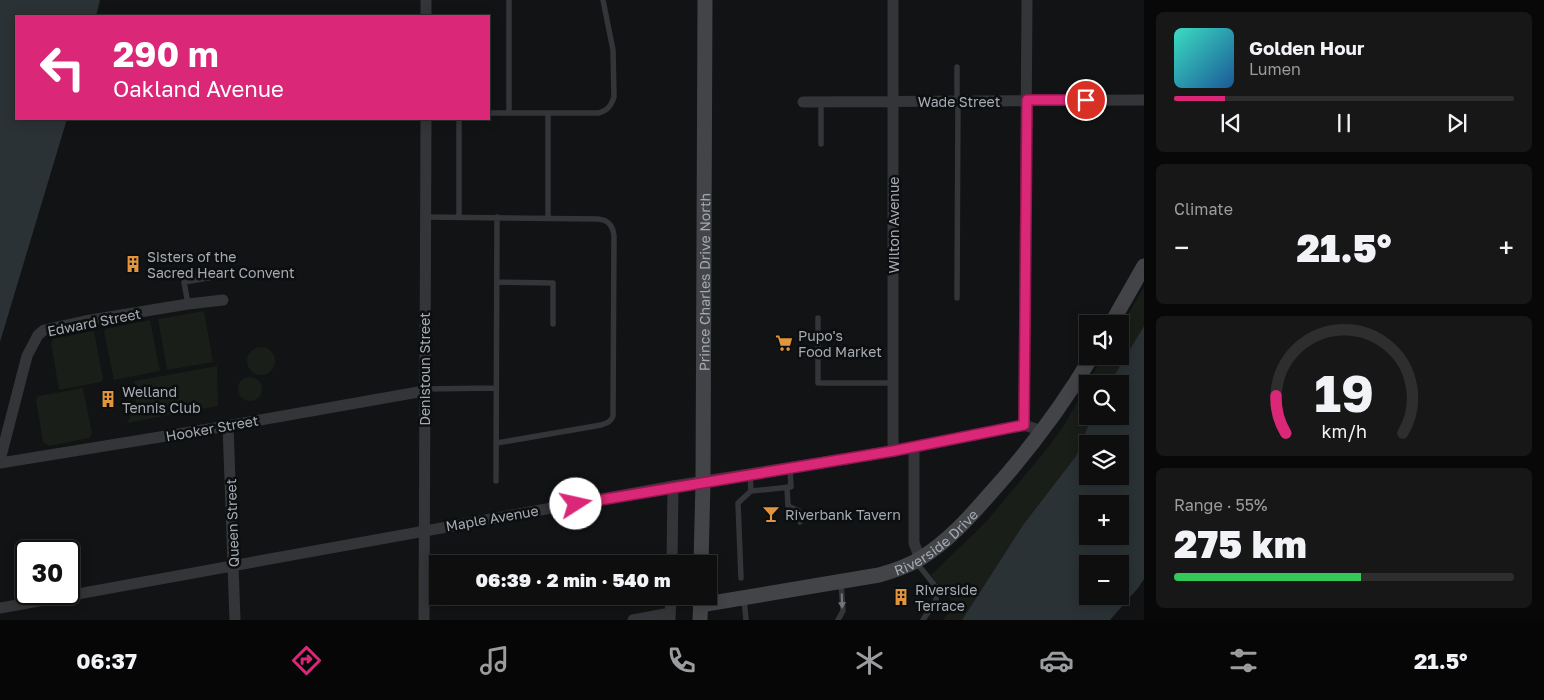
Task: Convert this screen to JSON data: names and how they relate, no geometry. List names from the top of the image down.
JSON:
{
  "streets": {
    "main road": ["Prince Charles Drive North", "Riverside Drive"],
    "street": [
      "Wade Street",
      "Wilton Avenue",
      "Edward Street",
      "Denistoun Street",
      "Hooker Street",
      "Maple Avenue",
      "Queen Street"
    ]
  },
  "crossings": [
    ["Wade Street", "Wilton Avenue"],
    ["Wilton Avenue", "Maple Avenue"],
    ["Prince Charles Drive North", "Maple Avenue"],
    ["Edward Street", "Hooker Street"],
    ["Denistoun Street", "Hooker Street"],
    ["Denistoun Street", "Maple Avenue"],
    ["Hooker Street", "Queen Street"],
    ["Maple Avenue", "Queen Street"],
    ["Maple Avenue", "Riverside Drive"]
  ],
  "places": {
    "building": ["Sisters of the Sacred Heart Convent", "Welland Tennis Club", "Riverside Terrace"],
    "supermarket": ["Pupo's Food Market"],
    "bar": ["Riverbank Tavern"]
  },
  "page": {
    "turn": ["290 m", "Oakland Avenue"],
    "song": ["Golden Hour", "Lumen"],
    "tile": [
      "Climate",
      ["Range · 55%", "275 km"]
    ],
    "heat": ["−", "21.5°", "+"],
    "map_buttons": ["+", "−"],
    "limit": "30",
    "trip": "06:39 · 2 min · 540 m",
    "tabs": ["06:37", "21.5°"],
    "gauge": ["19", "km/h"]
  }
}
